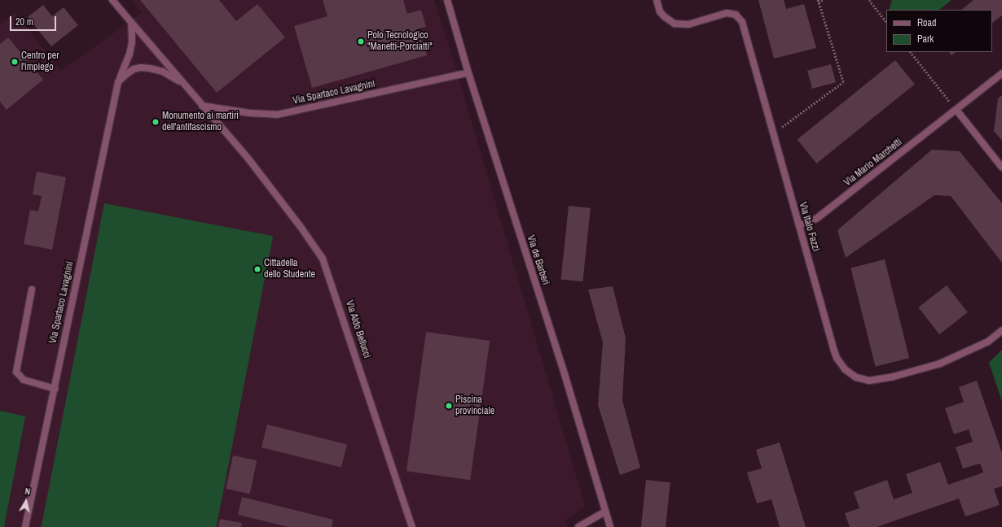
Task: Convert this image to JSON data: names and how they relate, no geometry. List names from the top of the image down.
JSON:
{
  "streets": {
    "street": [
      "Via Spartaco Lavagnini",
      "Via Mario Marchetti",
      "Via Italo Fazzi",
      "Via de Barberi",
      "Via Aldo Bellucci"
    ]
  },
  "crossings": [
    ["Via Spartaco Lavagnini", "Via de Barberi"],
    ["Via Spartaco Lavagnini", "Via Aldo Bellucci"],
    ["Via Mario Marchetti", "Via Italo Fazzi"]
  ],
  "places": [
    "Polo Tecnologico \"Manetti-Porciatti\"",
    "Centro per l'impiego",
    "Monumento ai martiri dell'antifascismo",
    "Cittadella dello Studente",
    "Piscina provinciale"
  ],
  "legend": ["Road", "Park"],
  "scale_bar": "20 m",
  "north": "top"
}
